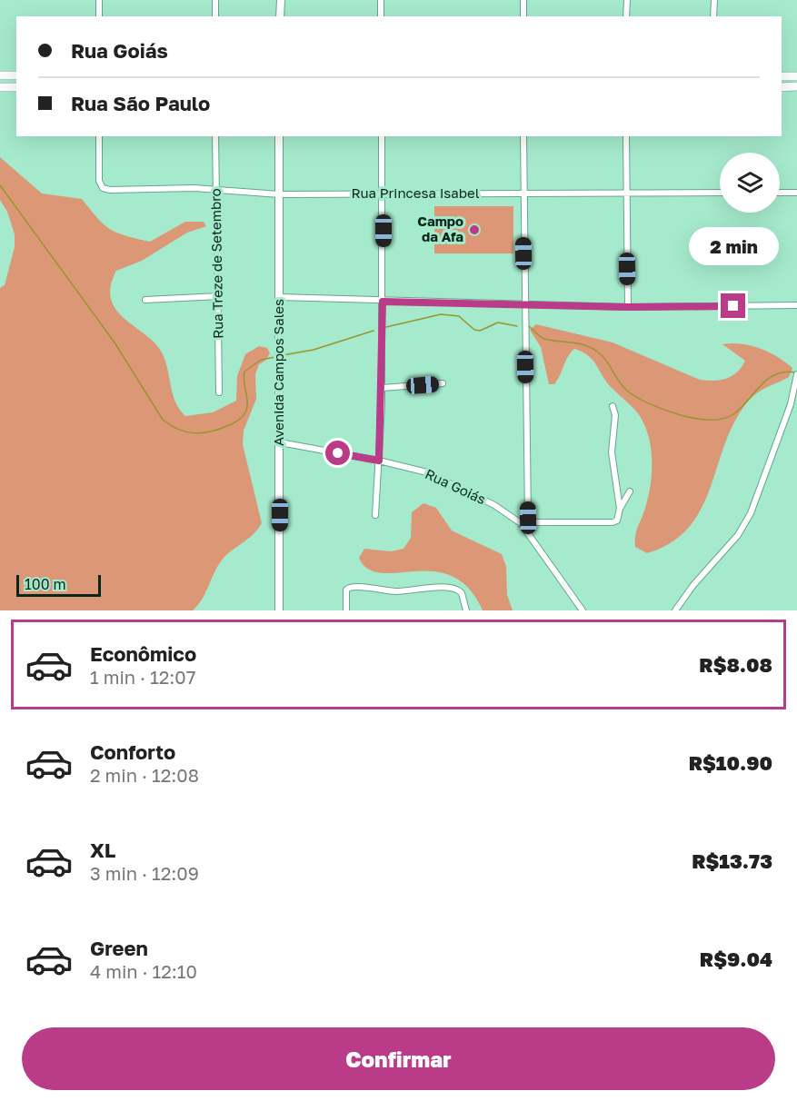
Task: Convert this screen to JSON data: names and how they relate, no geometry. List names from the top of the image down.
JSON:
{
  "streets": {
    "street": [
      "Rua Princesa Isabel",
      "Rua Treze de Setembro",
      "Avenida Campos Sales",
      "Rua Goiás"
    ]
  },
  "crossings": [
    ["Rua Princesa Isabel", "Rua Treze de Setembro"],
    ["Rua Princesa Isabel", "Avenida Campos Sales"],
    ["Avenida Campos Sales", "Rua Goiás"]
  ],
  "places": ["Campo da Afa"],
  "scale_bar": "100 m",
  "page": {
    "banner": ["Rua Goiás", "Rua São Paulo"],
    "bubble": "2 min",
    "scale": "100 m",
    "list": [
      {
        "name": "Econômico",
        "note": "1 min · 12:07",
        "value": "R$8.08"
      },
      {
        "name": "Conforto",
        "note": "2 min · 12:08",
        "value": "R$10.90"
      },
      {
        "name": "XL",
        "note": "3 min · 12:09",
        "value": "R$13.73"
      },
      {
        "name": "Green",
        "note": "4 min · 12:10",
        "value": "R$9.04"
      }
    ],
    "buttons": "Confirmar"
  }
}
